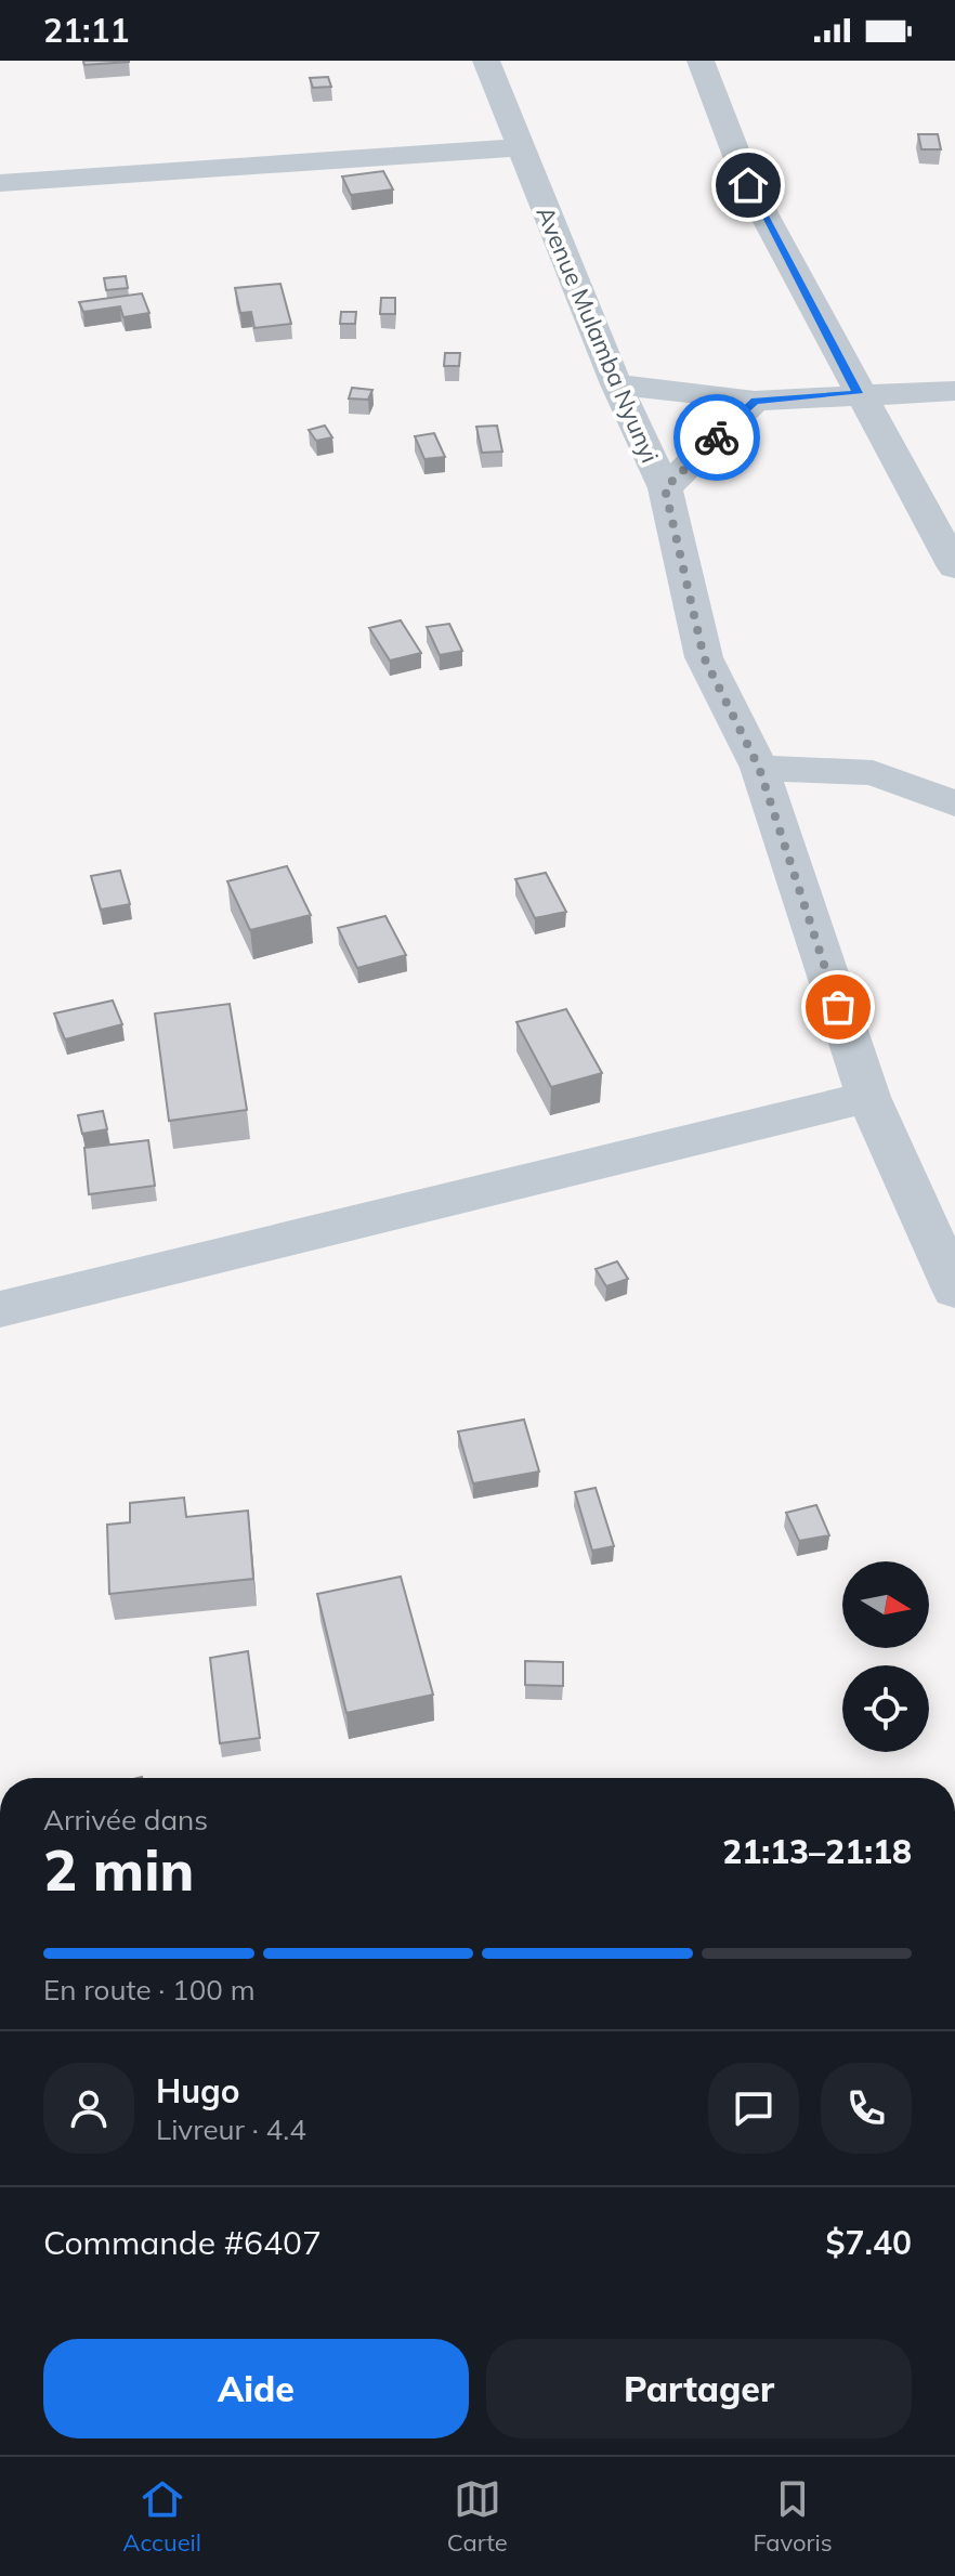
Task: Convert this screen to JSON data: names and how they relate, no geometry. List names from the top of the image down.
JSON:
{
  "streets": {
    "street": ["Avenue Mulamba Nyunyi"]
  },
  "north": "right",
  "page": {
    "status": "21:11",
    "heading": ["2 min", "Arrivée dans", "21:13–21:18"],
    "panel": [
      "Hugo",
      "Livreur · 4.4",
      "Commande #6407",
      "$7.40"
    ],
    "bar": "En route · 100 m",
    "buttons": ["Aide", "Partager"],
    "tabs": ["Accueil", "Carte", "Favoris"]
  }
}
